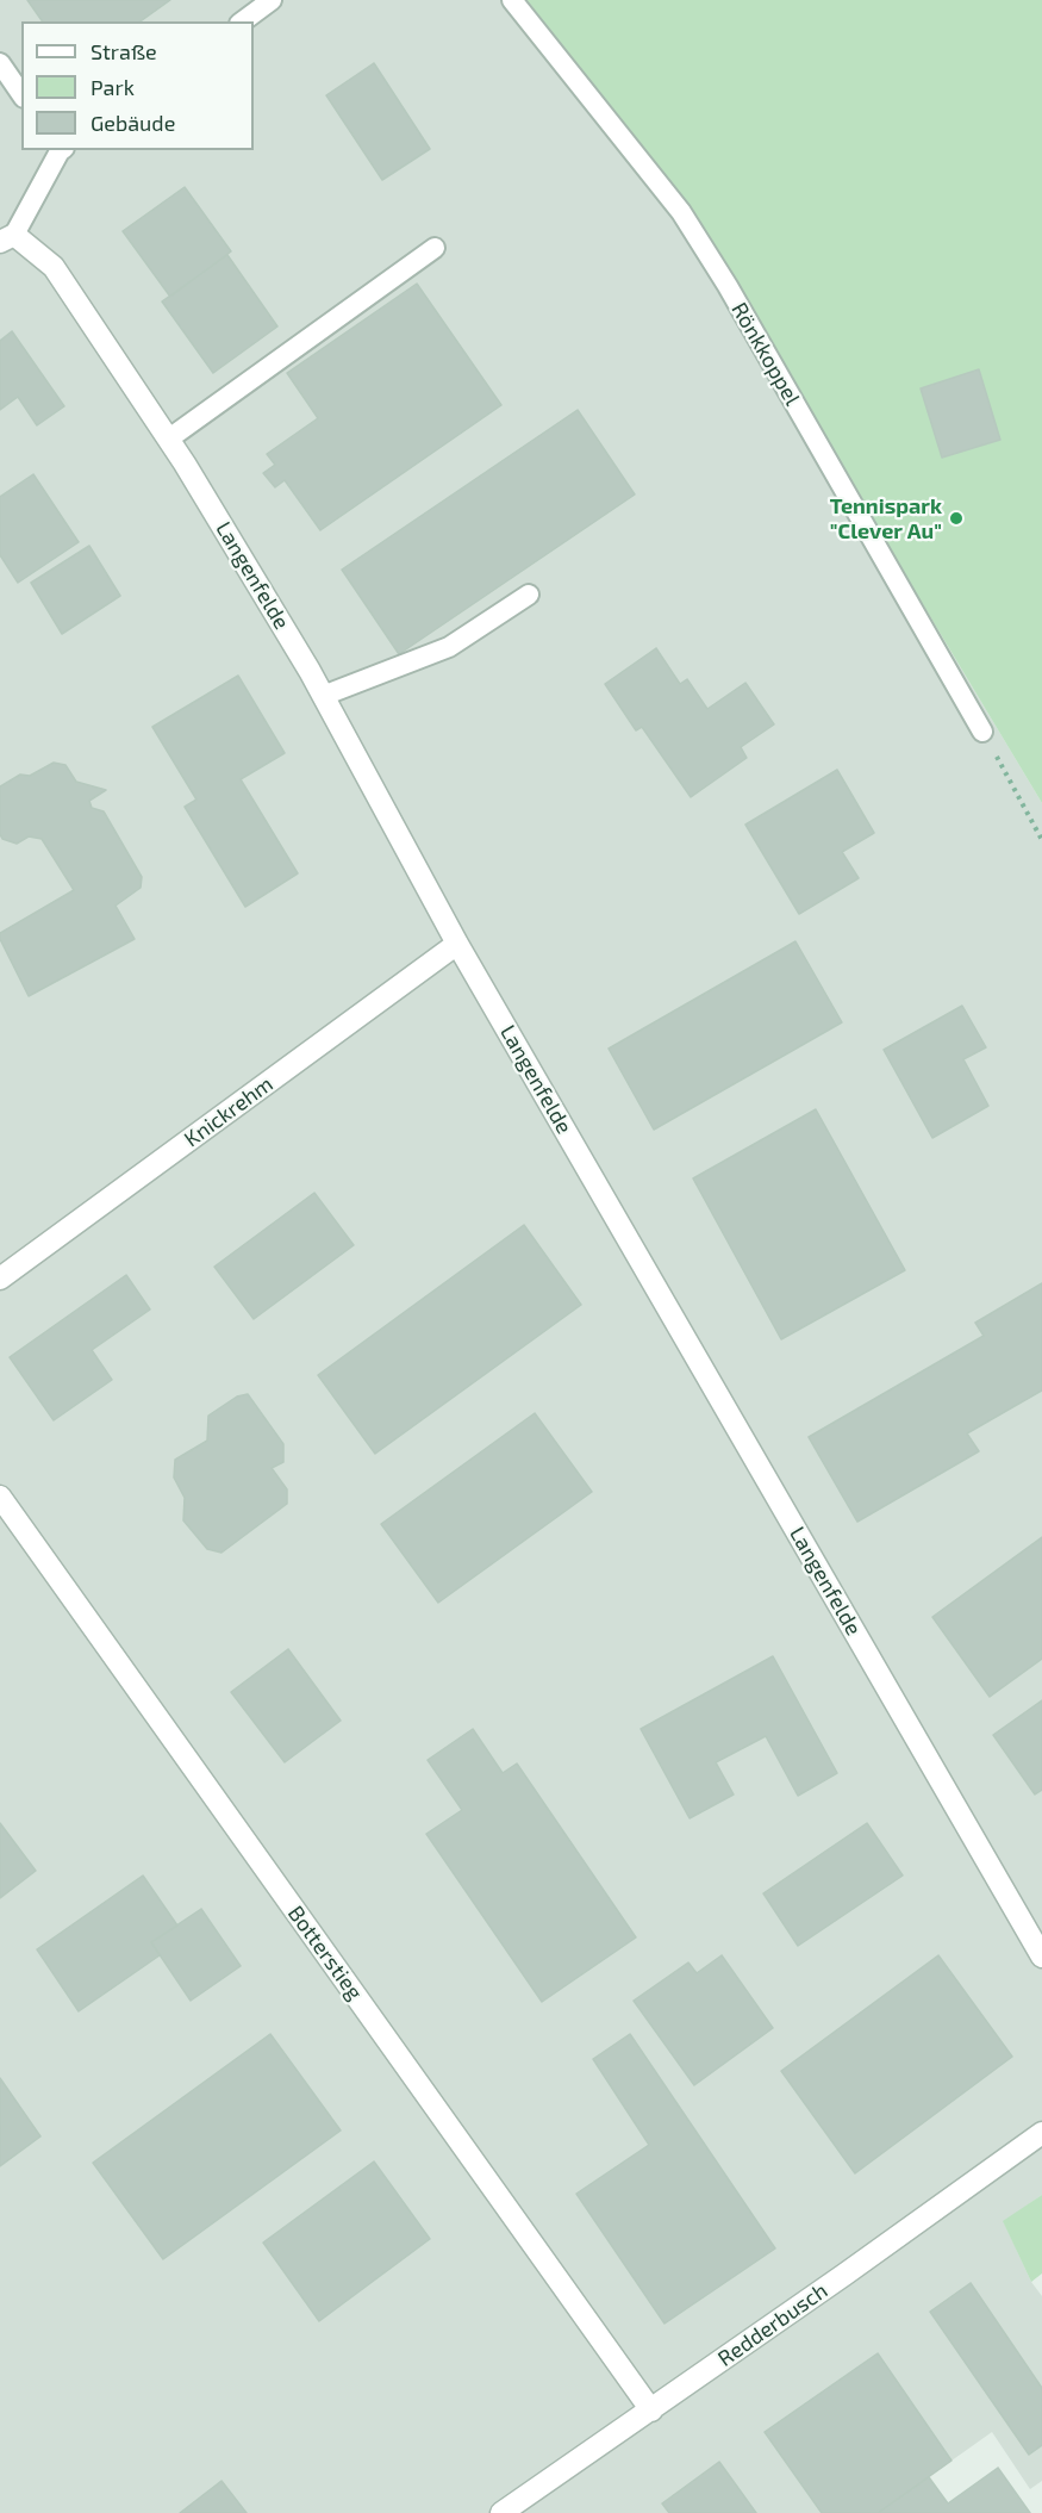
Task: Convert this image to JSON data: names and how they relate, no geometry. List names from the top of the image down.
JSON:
{
  "streets": {
    "street": [
      "Langenfelde",
      "Knickrehm",
      "Botterstieg",
      "Redderbusch"
    ],
    "lane": ["Rönkkoppel"]
  },
  "crossings": [
    ["Langenfelde", "Knickrehm"],
    ["Botterstieg", "Redderbusch"]
  ],
  "places": ["Tennispark \"Clever Au\""],
  "legend": ["Straße", "Park", "Gebäude"]
}
